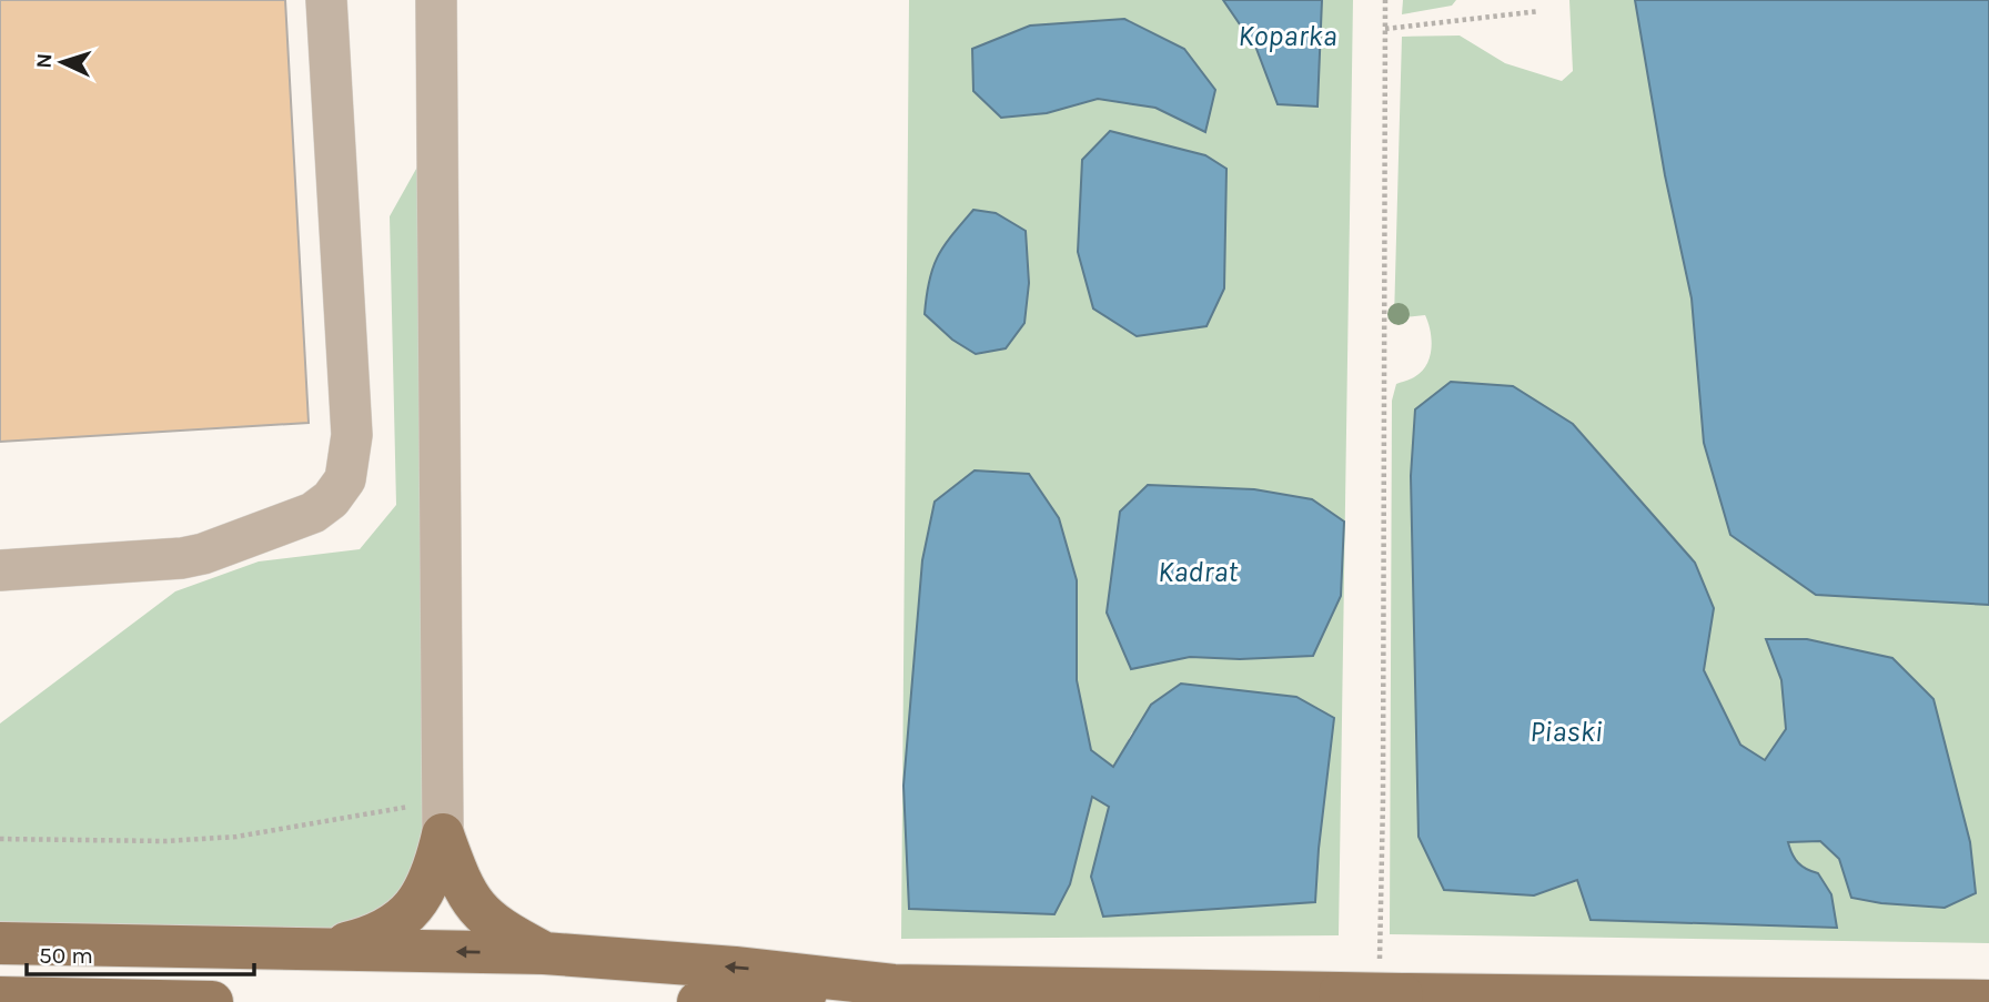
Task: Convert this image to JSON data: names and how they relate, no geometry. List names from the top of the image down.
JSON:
{
  "water": ["Koparka", "Kadrat", "Piaski"],
  "scale_bar": "50 m",
  "north": "left"
}
